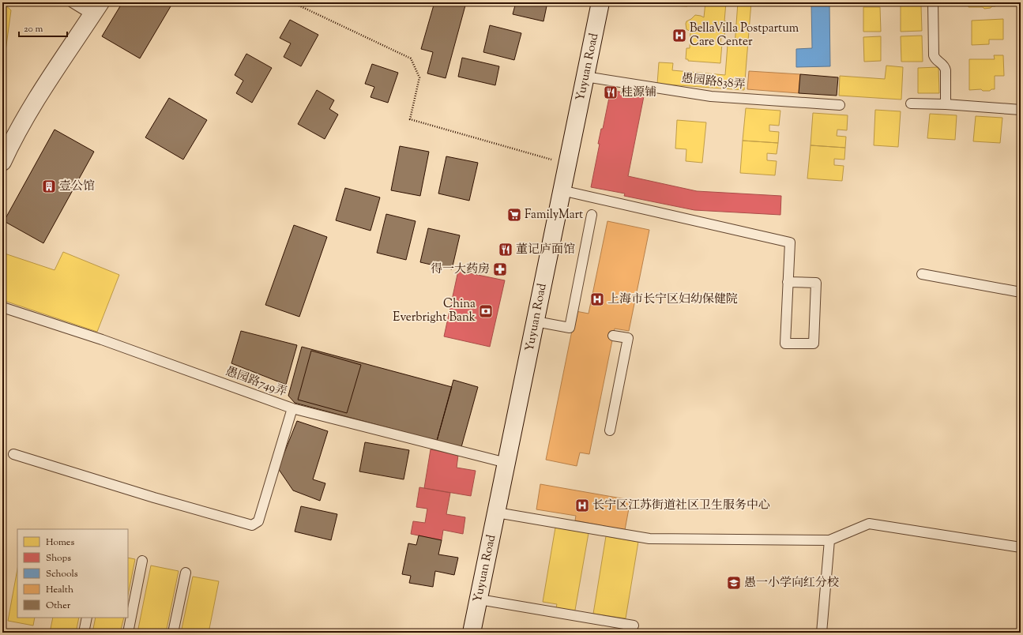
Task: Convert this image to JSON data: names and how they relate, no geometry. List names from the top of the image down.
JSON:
{
  "streets": {
    "main road": ["Yuyuan Road"],
    "lane": ["愚园路838弄", "愚园路749弄"]
  },
  "crossings": [
    ["Yuyuan Road", "愚园路838弄"],
    ["Yuyuan Road", "愚园路749弄"]
  ],
  "places": {
    "hospital": ["BellaVilla Postpartum Care Center", "上海市长宁区妇幼保健院", "长宁区江苏街道社区卫生服务中心"],
    "restaurant": ["桂源铺", "董记庐面馆"],
    "building": ["壹公馆"],
    "supermarket": ["FamilyMart"],
    "pharmacy": ["得一大药房"],
    "bank": ["China Everbright Bank"],
    "school or university": ["愚一小学向红分校"]
  },
  "legend": [
    "Homes",
    "Shops",
    "Schools",
    "Health",
    "Other"
  ],
  "scale_bar": "20 m"
}
